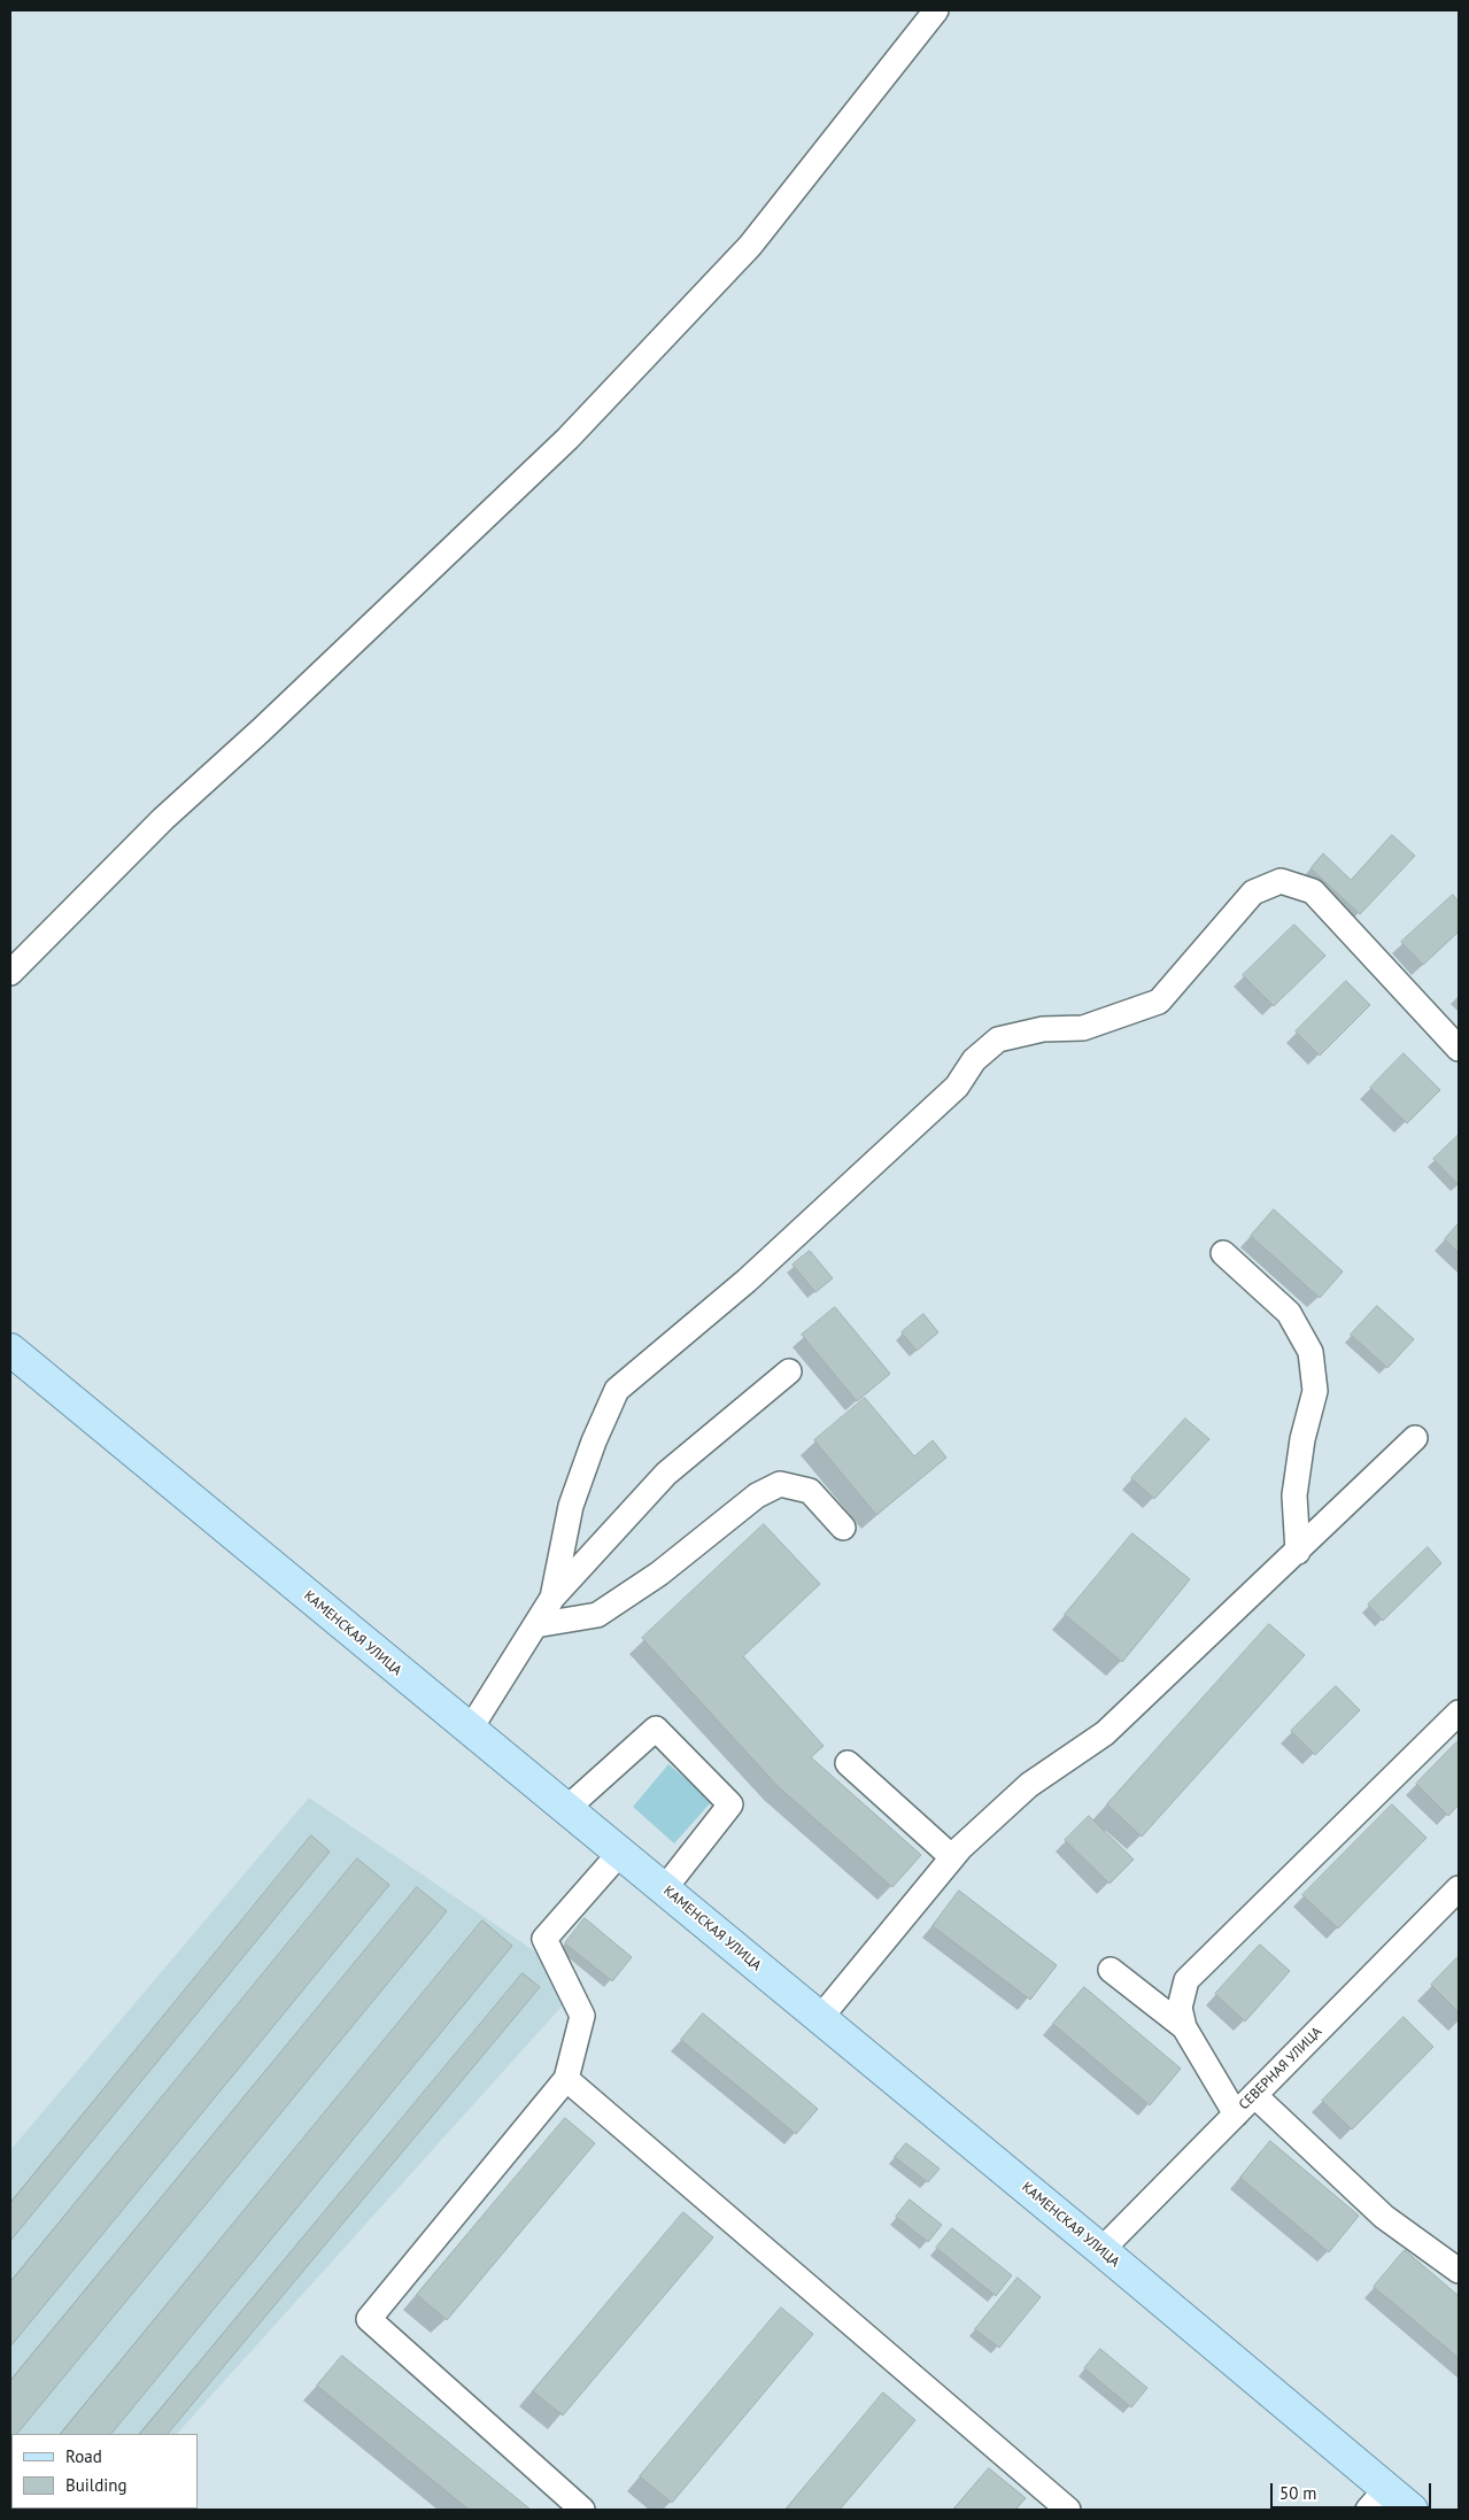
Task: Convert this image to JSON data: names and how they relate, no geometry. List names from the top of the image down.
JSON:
{
  "streets": {
    "main road": ["КАМЕНСКАЯ УЛИЦА"],
    "street": ["СЕВЕРНАЯ УЛИЦА"]
  },
  "crossings": [
    ["КАМЕНСКАЯ УЛИЦА", "СЕВЕРНАЯ УЛИЦА"]
  ],
  "legend": ["Road", "Building"],
  "scale_bar": "50 m"
}
